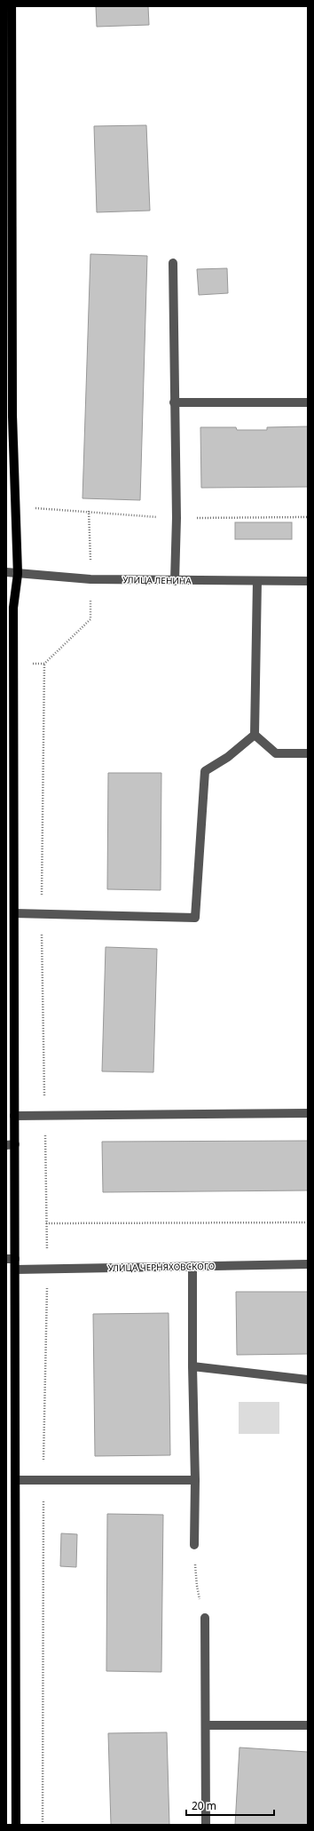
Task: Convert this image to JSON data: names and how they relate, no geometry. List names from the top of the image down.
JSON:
{
  "streets": {
    "street": ["УЛИЦА ЛЕНИНА", "УЛИЦА ЧЕРНЯХОВСКОГО"]
  },
  "scale_bar": "20 m"
}
